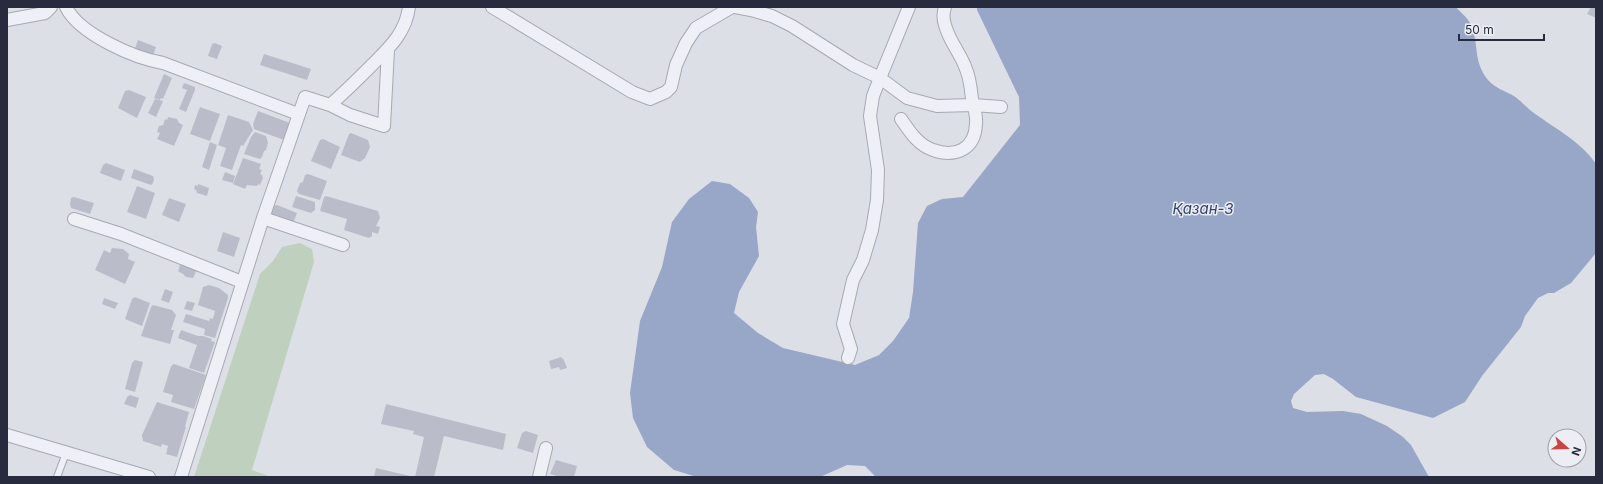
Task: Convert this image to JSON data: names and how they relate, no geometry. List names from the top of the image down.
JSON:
{
  "water": ["Қазан-3"],
  "scale_bar": "50 m",
  "north": "right"
}
